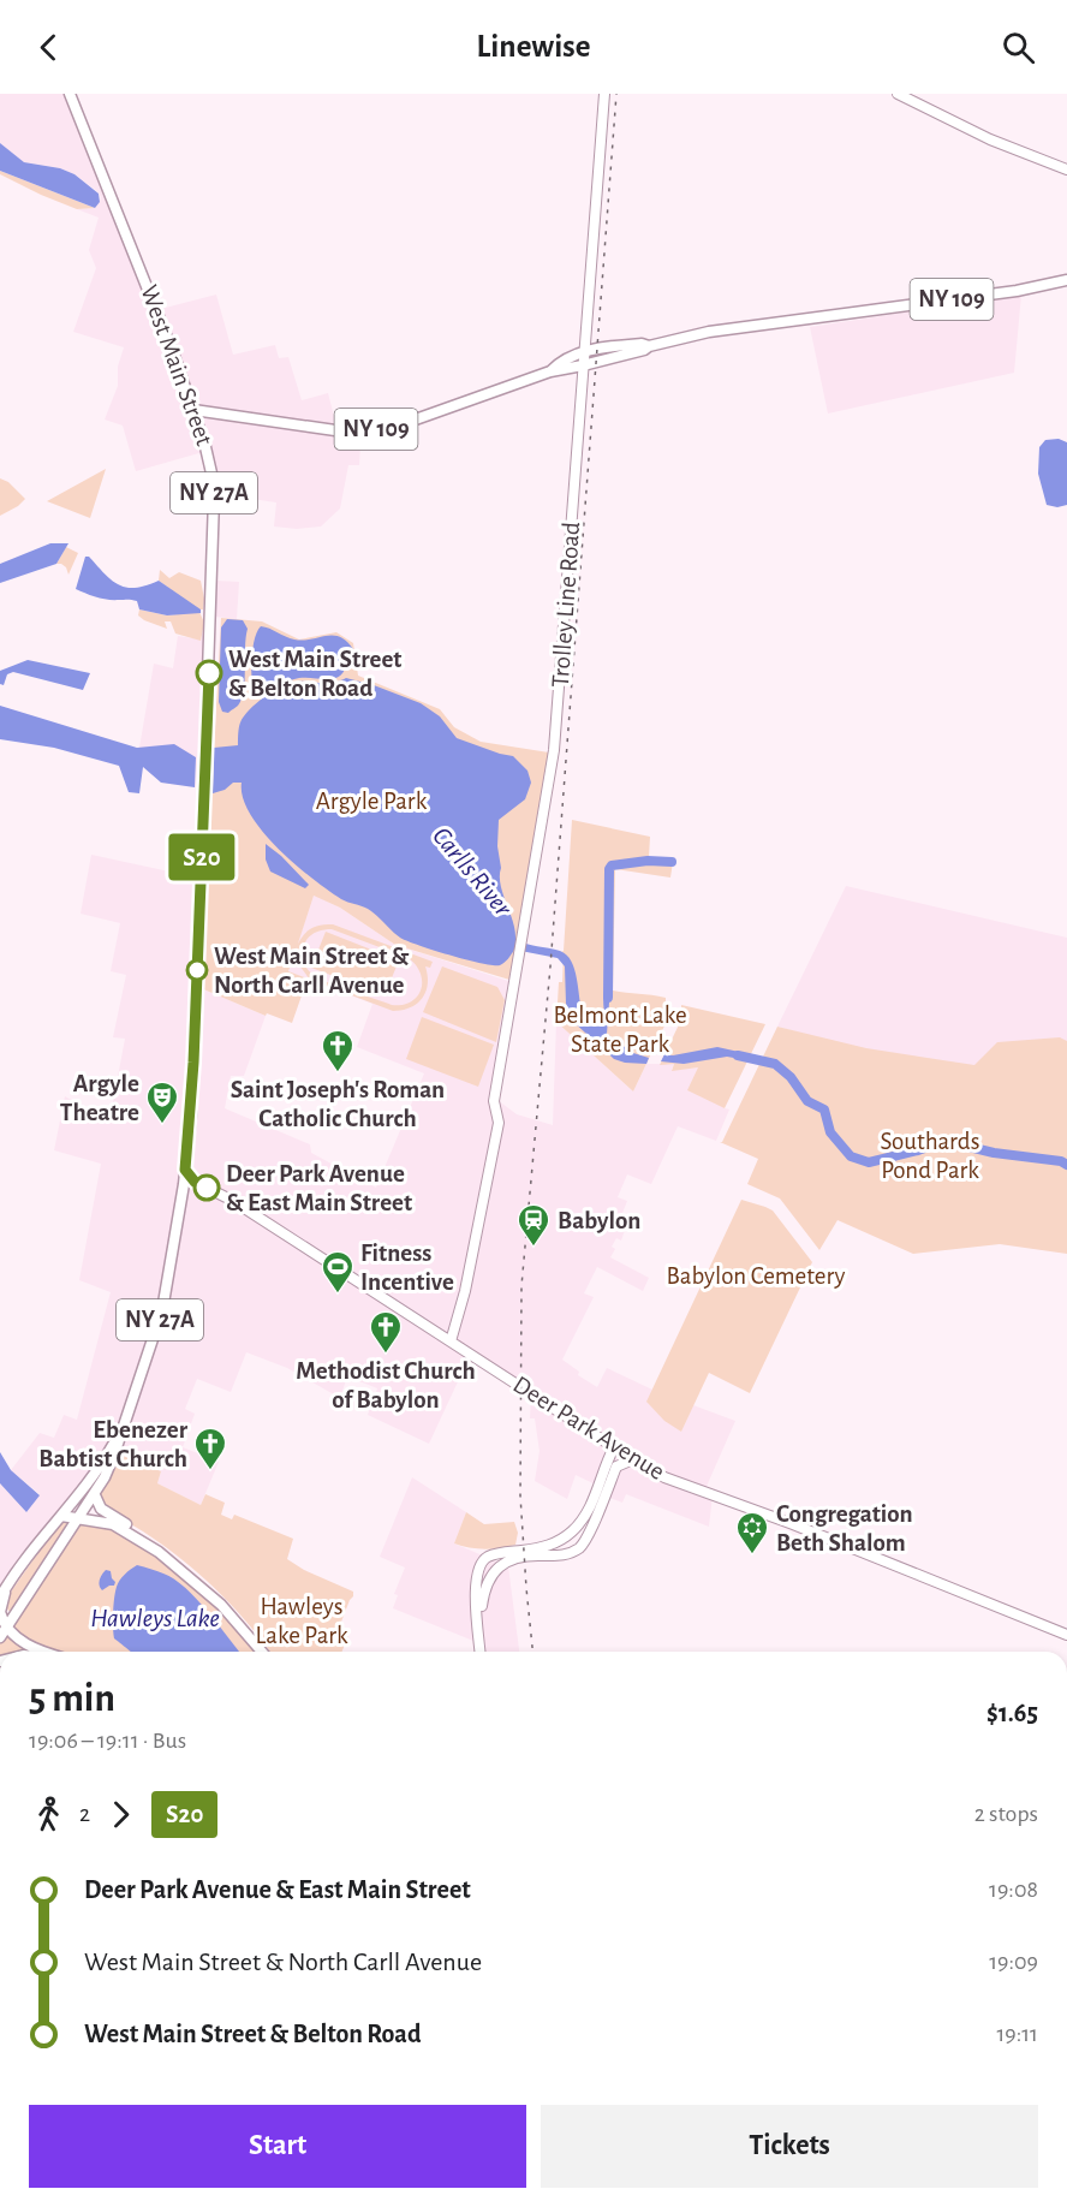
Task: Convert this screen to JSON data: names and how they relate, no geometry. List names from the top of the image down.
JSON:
{
  "streets": {
    "main road": [
      "NY 109",
      "West Main Street",
      "NY 27A",
      "Trolley Line Road",
      "Deer Park Avenue"
    ]
  },
  "crossings": [
    ["NY 109", "West Main Street"],
    ["NY 109", "Trolley Line Road"],
    ["West Main Street", "NY 27A"],
    ["West Main Street", "Deer Park Avenue"],
    ["NY 27A", "Deer Park Avenue"],
    ["Trolley Line Road", "Deer Park Avenue"]
  ],
  "water": ["Carlls River", "Hawleys Lake"],
  "parks": [
    "Argyle Park",
    "Belmont Lake State Park",
    "Southards Pond Park",
    "Babylon Cemetery",
    "Hawleys Lake Park"
  ],
  "places": {
    "other": ["West Main Street & Belton Road", "West Main Street & North Carll Avenue", "Deer Park Avenue & East Main Street"],
    "church": ["Saint Joseph's Roman Catholic Church", "Methodist Church of Babylon", "Ebenezer Babtist Church"],
    "theatre": ["Argyle Theatre"],
    "station": ["Babylon"],
    "sports": ["Fitness Incentive"],
    "synagogue": ["Congregation Beth Shalom"]
  },
  "lines": ["bus line S20"],
  "page": {
    "header": "Linewise",
    "on_map": "S20",
    "heading": ["5 min", "19:06 – 19:11 · Bus", "$1.65"],
    "legs": ["2", "S20", "2 stops"],
    "list": [
      {
        "name": "Deer Park Avenue & East Main Street",
        "value": "19:08"
      },
      {
        "name": "West Main Street & North Carll Avenue",
        "value": "19:09"
      },
      {
        "name": "West Main Street & Belton Road",
        "value": "19:11"
      }
    ],
    "buttons": ["Start", "Tickets"]
  }
}
